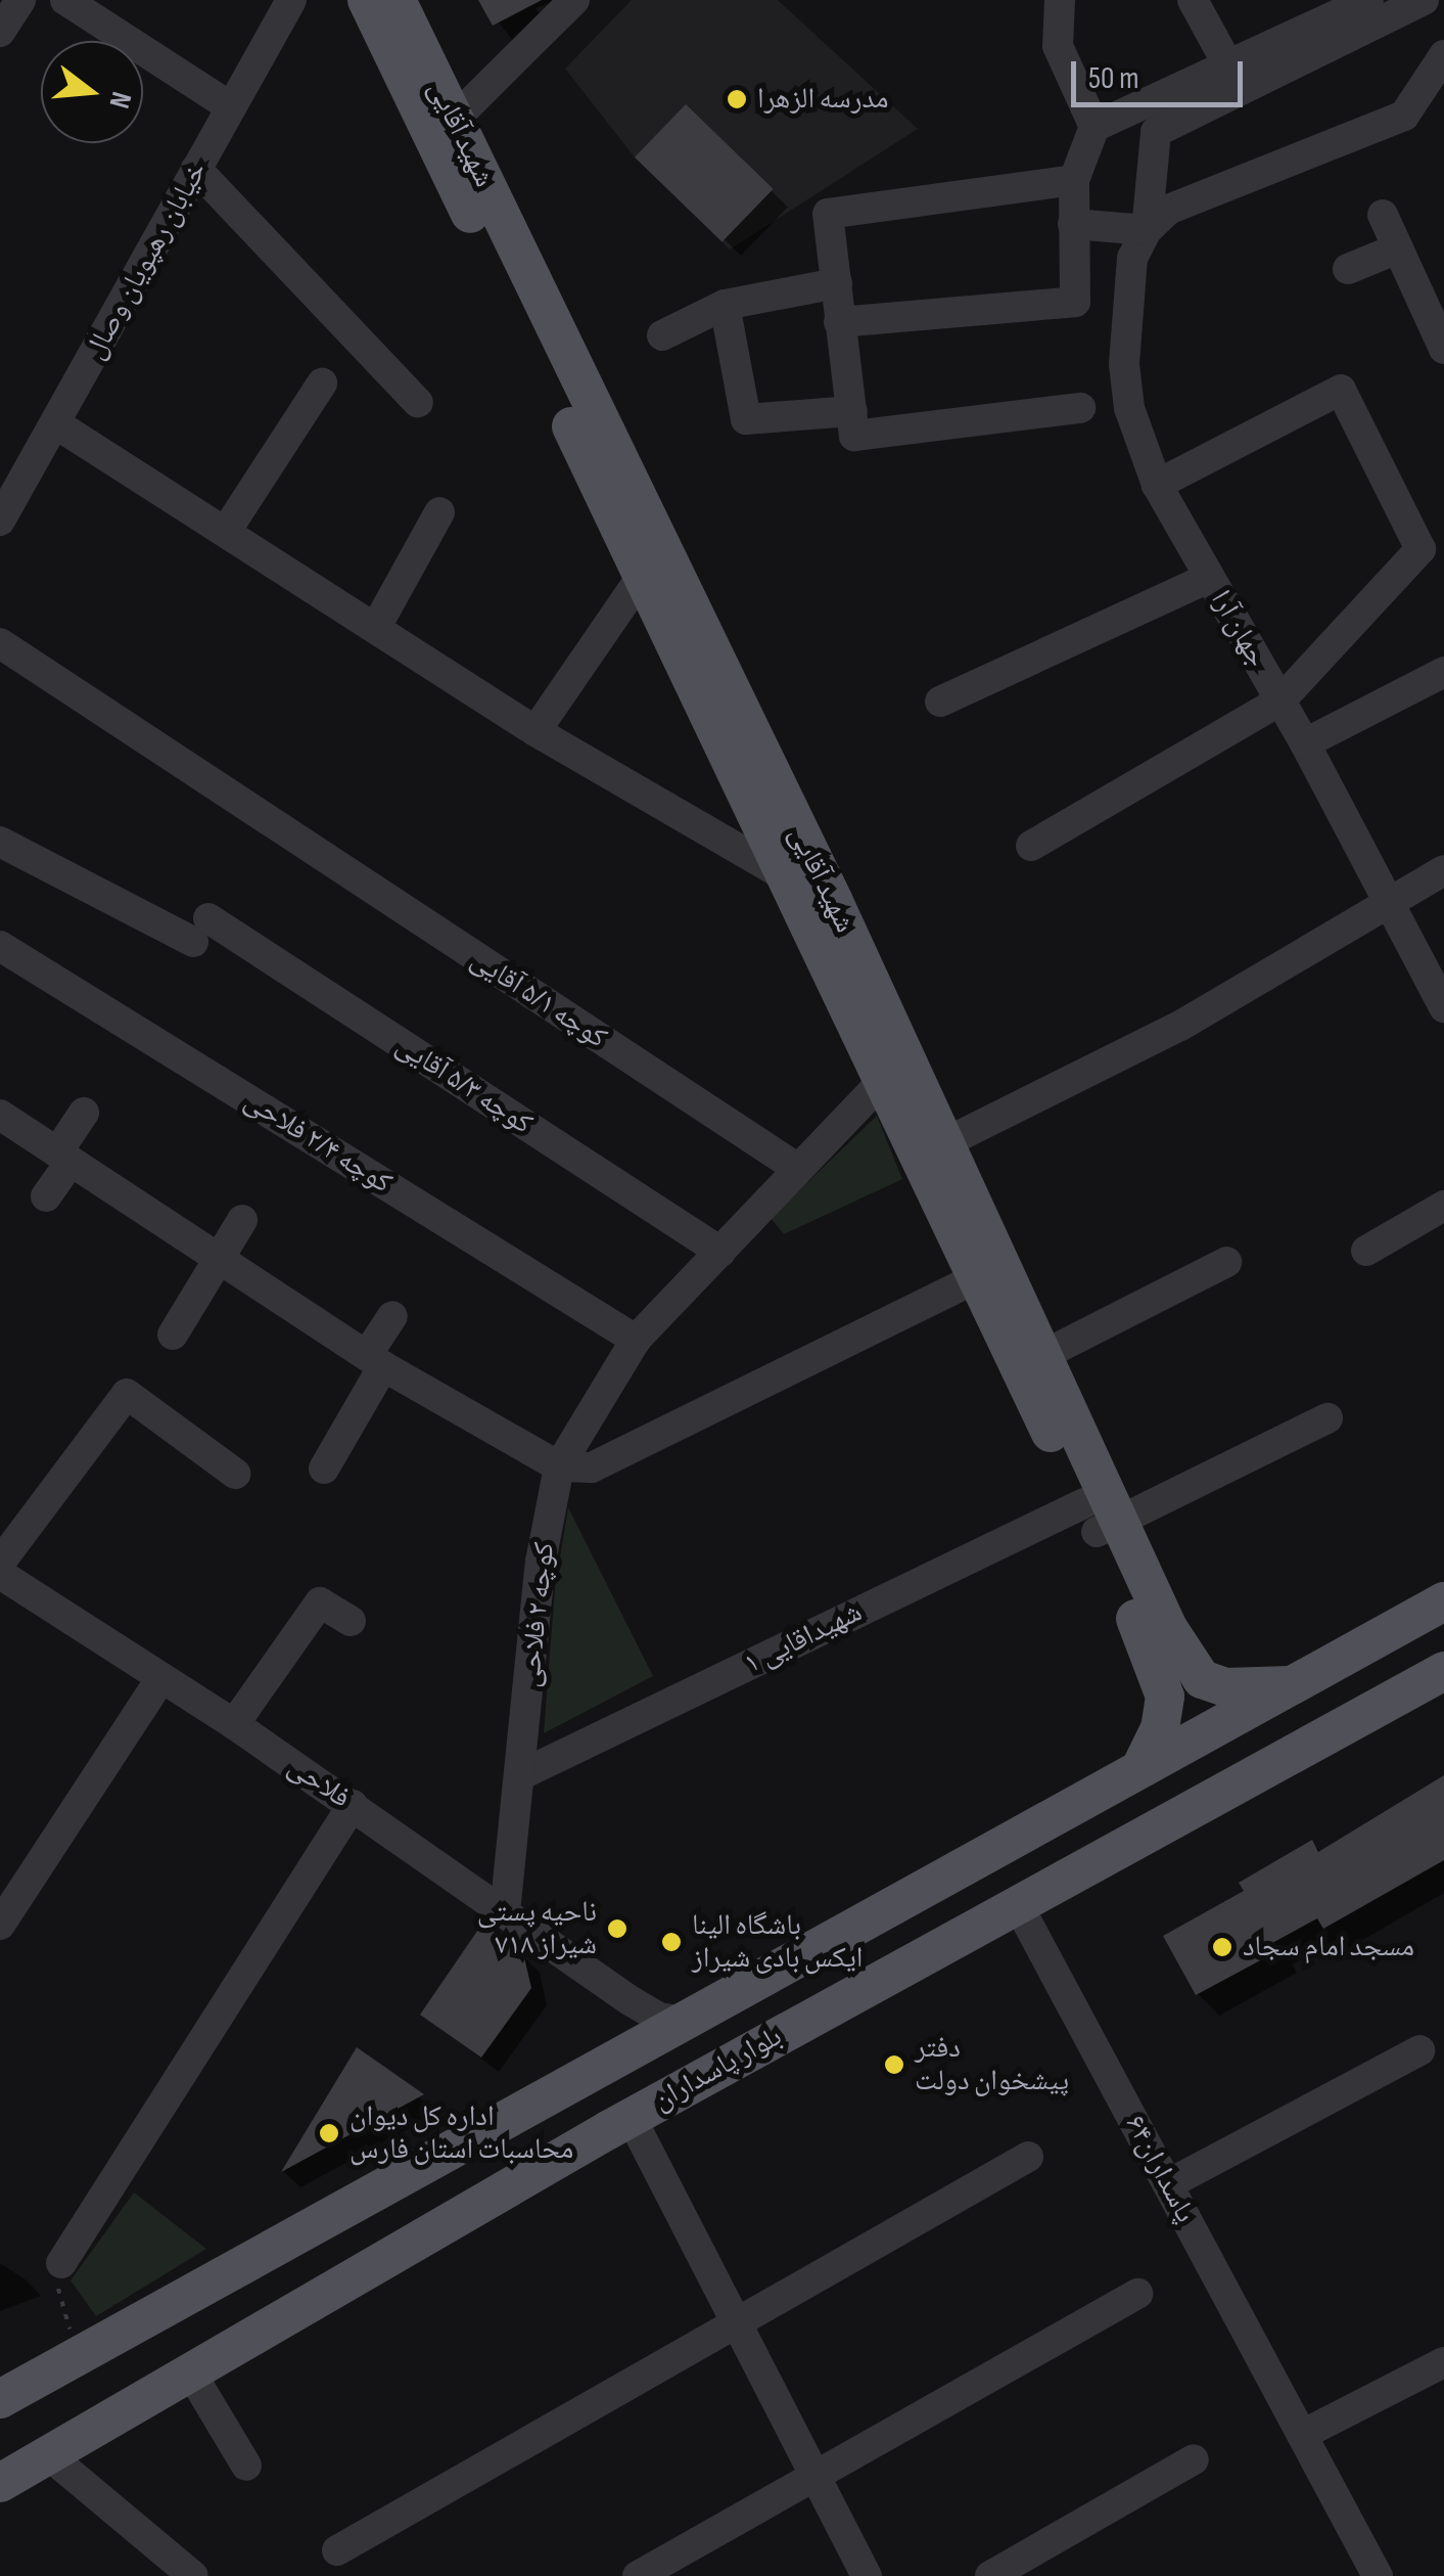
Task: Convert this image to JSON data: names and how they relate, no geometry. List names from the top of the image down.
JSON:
{
  "streets": {
    "main road": ["شهید آقایی", "بلوار پاسداران"],
    "street": [
      "خیابان رهپویان وصال",
      "جهان آرا",
      "کوچه ۵/۱ آقایی",
      "کوچه ۵/۳ آقایی",
      "کوچه ۲/۴ فلاحی",
      "کوچه ۲ فلاحی",
      "۱ شهیداقایی",
      "فلاحی",
      "پاسداران۶۴"
    ]
  },
  "crossings": [
    ["شهید آقایی", "کوچه ۲ فلاحی"],
    ["شهید آقایی", "۱ شهیداقایی"],
    ["کوچه ۵/۱ آقایی", "کوچه ۲ فلاحی"],
    ["کوچه ۵/۳ آقایی", "کوچه ۲ فلاحی"],
    ["کوچه ۲/۴ فلاحی", "کوچه ۲ فلاحی"],
    ["کوچه ۲ فلاحی", "۱ شهیداقایی"],
    ["کوچه ۲ فلاحی", "فلاحی"],
    ["فلاحی", "بلوار پاسداران"],
    ["بلوار پاسداران", "پاسداران۶۴"]
  ],
  "places": [
    "مدرسه الزهرا",
    "ناحیه پستی ۷۱۸ شیراز",
    "باشگاه الینا ایکس بادی شیراز",
    "مسجد امام سجاد",
    "دفتر پیشخوان دولت",
    "اداره کل دیوان محاسبات استان فارس"
  ],
  "scale_bar": "50 m",
  "north": "right"
}
